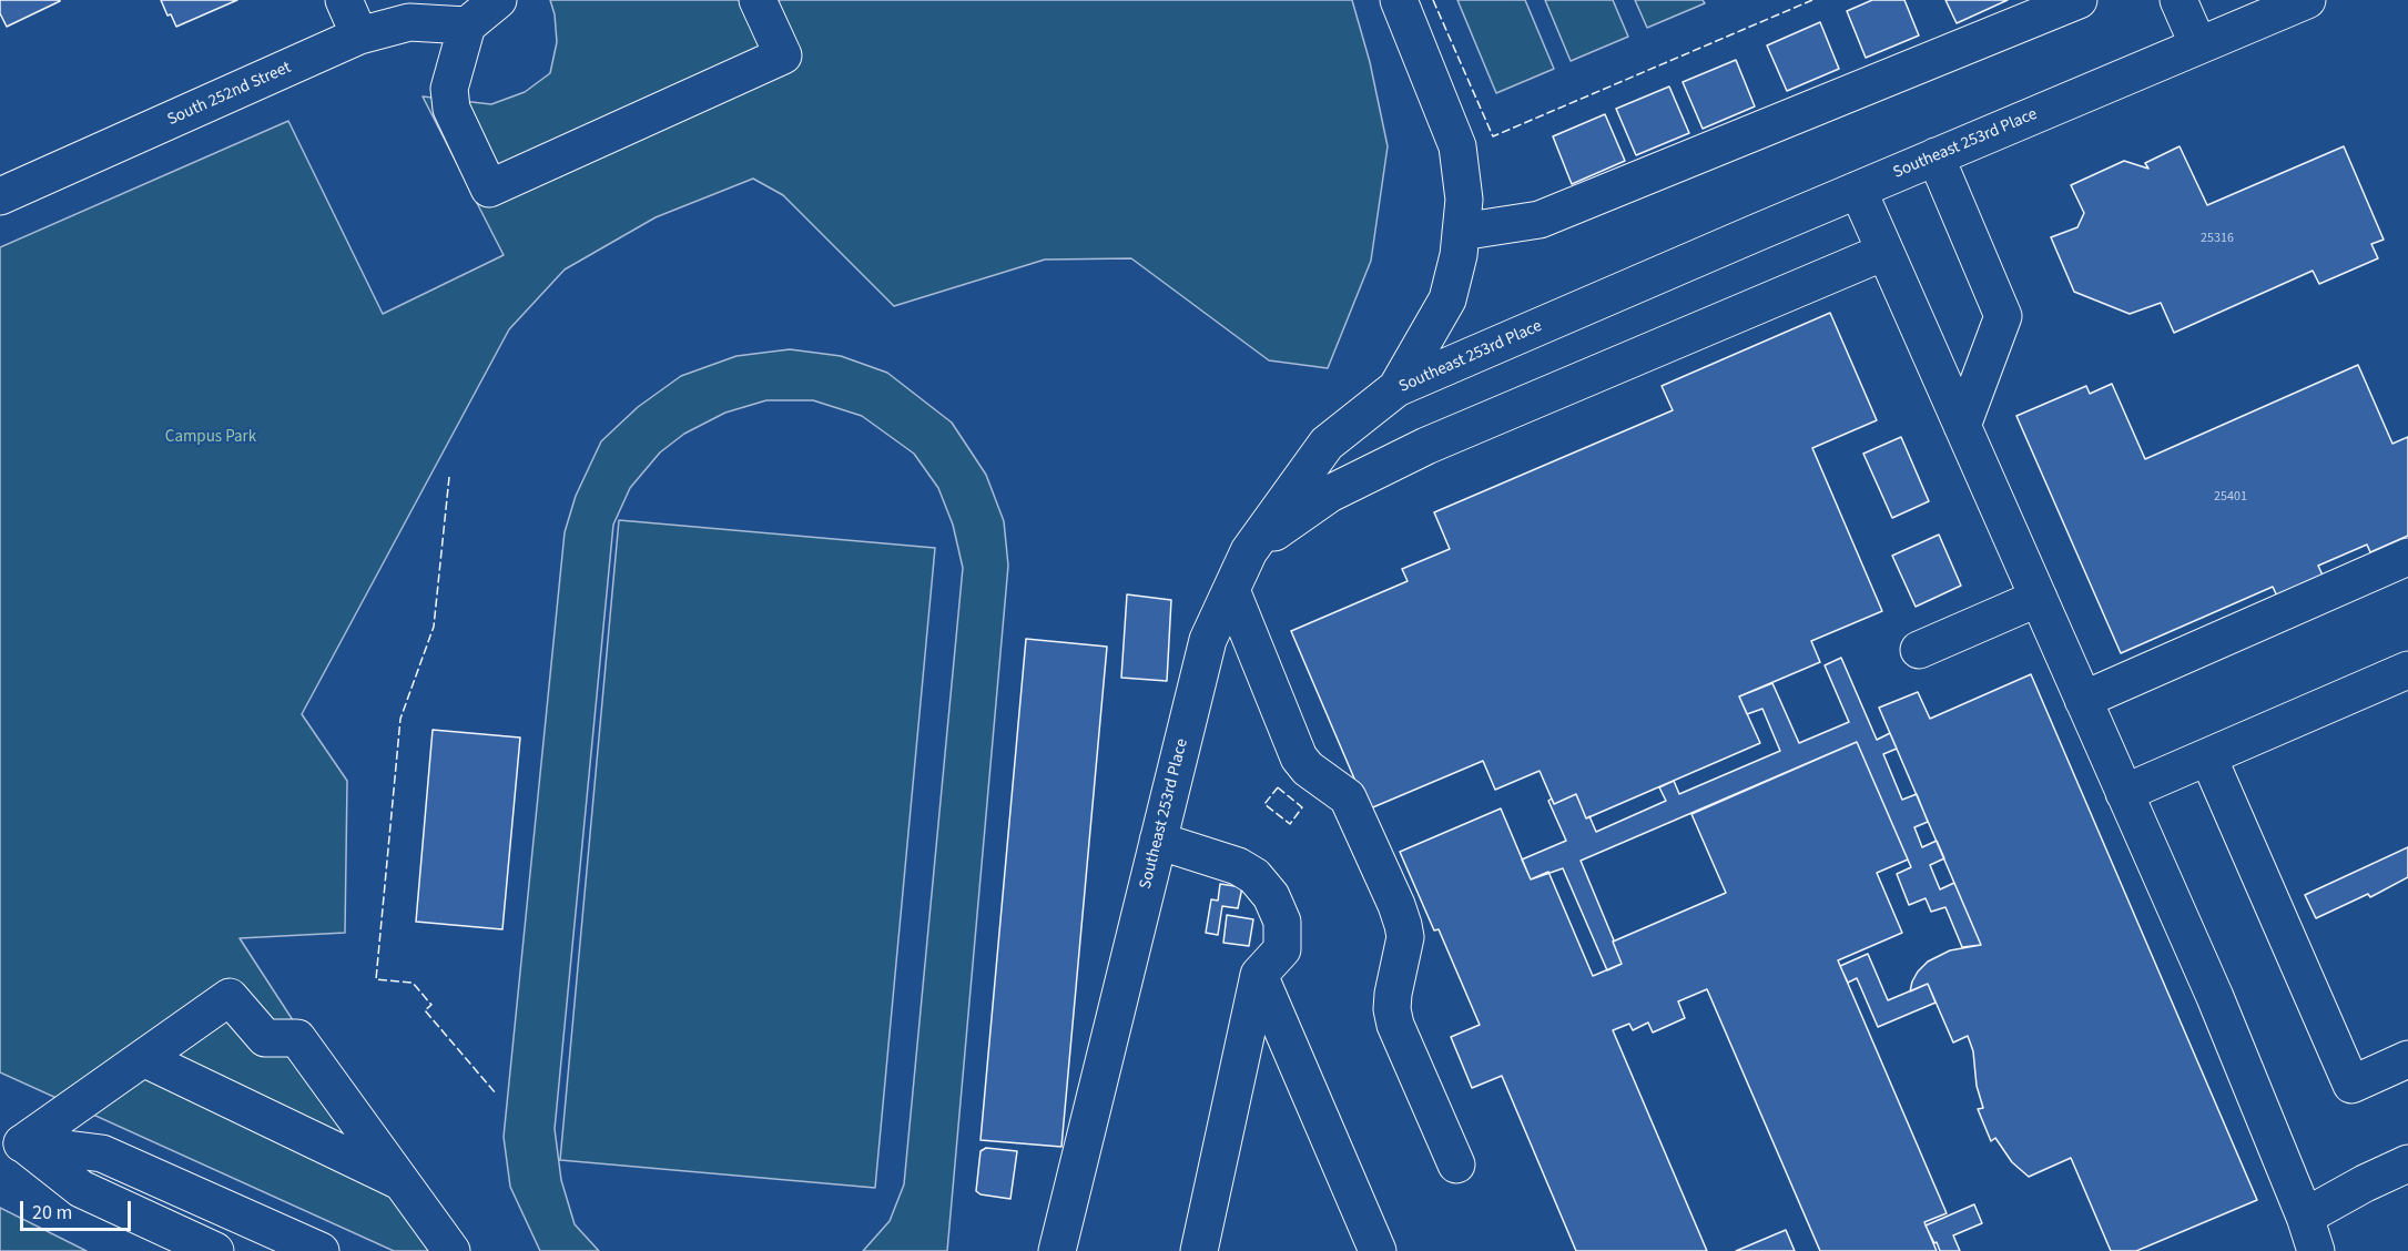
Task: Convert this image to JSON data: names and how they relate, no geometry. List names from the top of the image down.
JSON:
{
  "streets": {
    "street": ["South 252nd Street", "Southeast 253rd Place"]
  },
  "parks": ["Campus Park"],
  "house_numbers": ["25316", "25401"],
  "scale_bar": "20 m"
}
